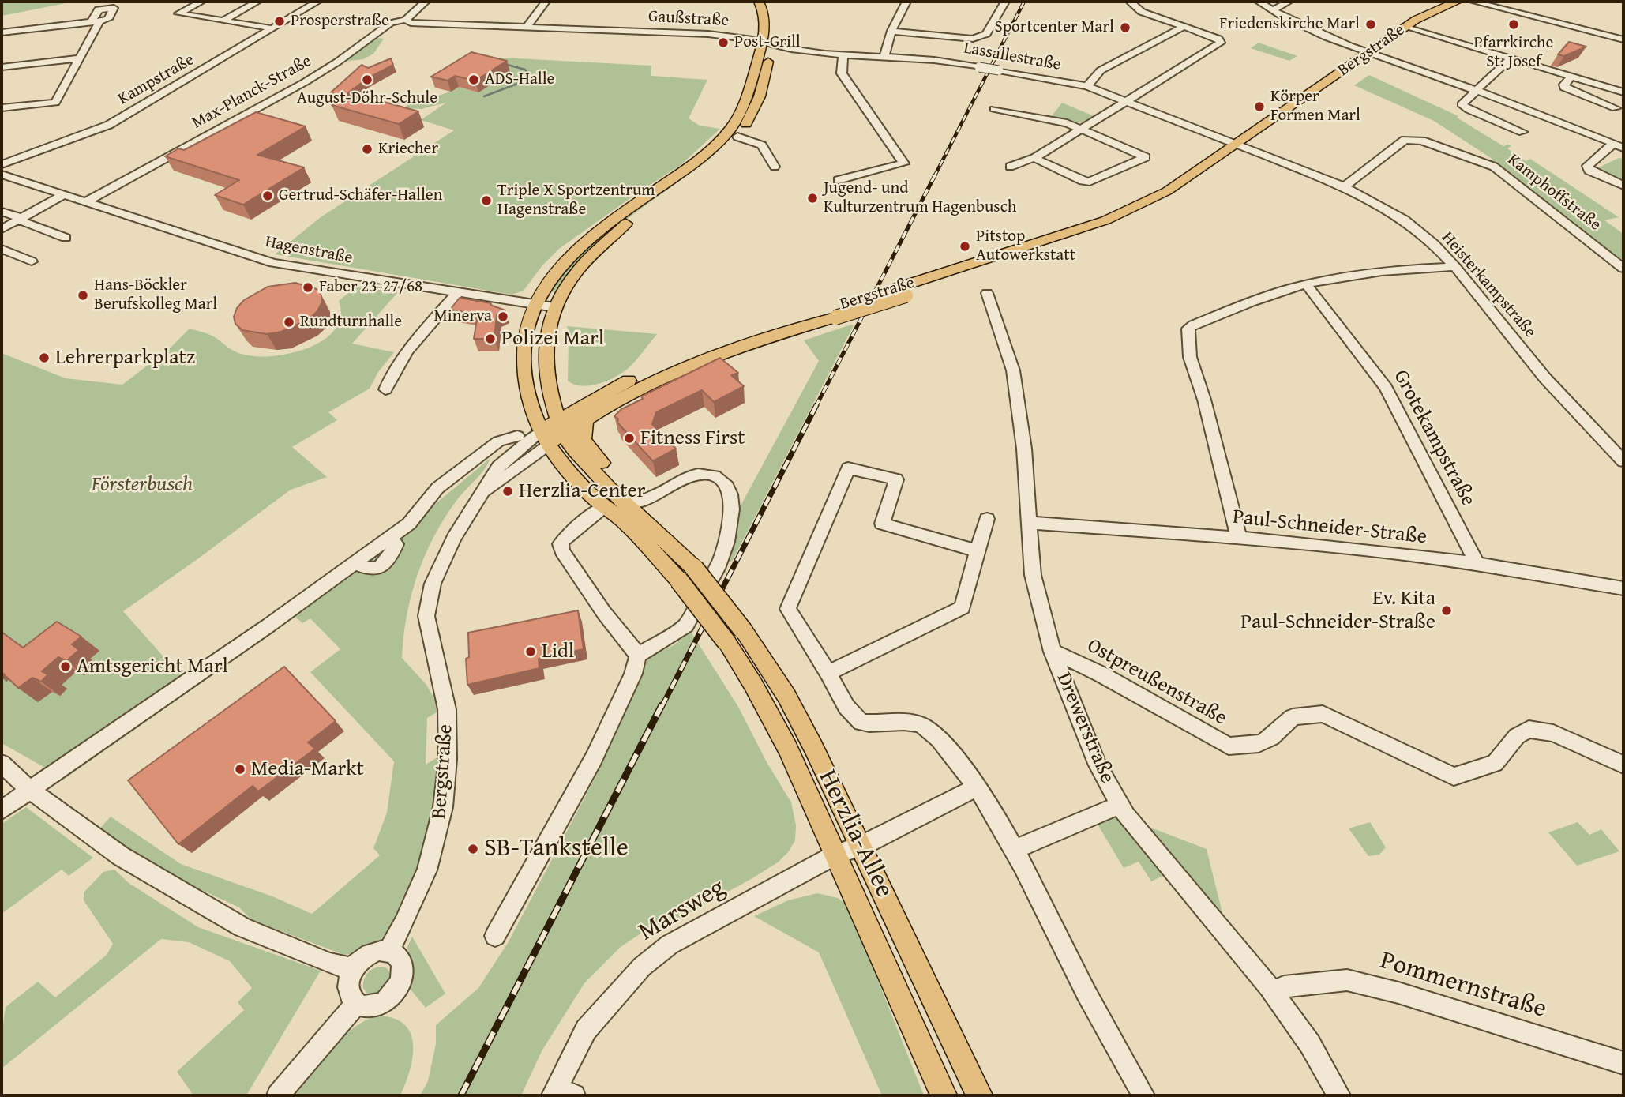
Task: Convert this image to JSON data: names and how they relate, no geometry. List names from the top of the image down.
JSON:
{
  "streets": {
    "main road": ["Bergstraße", "Herzlia-Allee"],
    "street": [
      "Gaußstraße",
      "Lassallestraße",
      "Kampstraße",
      "Max-Planck-Straße",
      "Kamphoffstraße",
      "Hagenstraße",
      "Heisterkampstraße",
      "Grotekampstraße",
      "Paul-Schneider-Straße",
      "Ostpreußenstraße",
      "Drewerstraße",
      "Marsweg",
      "Pommernstraße"
    ]
  },
  "crossings": [
    ["Gaußstraße", "Lassallestraße"],
    ["Gaußstraße", "Max-Planck-Straße"],
    ["Bergstraße", "Lassallestraße"],
    ["Bergstraße", "Heisterkampstraße"],
    ["Bergstraße", "Herzlia-Allee"],
    ["Lassallestraße", "Heisterkampstraße"],
    ["Max-Planck-Straße", "Hagenstraße"],
    ["Kamphoffstraße", "Heisterkampstraße"],
    ["Grotekampstraße", "Paul-Schneider-Straße"],
    ["Paul-Schneider-Straße", "Drewerstraße"],
    ["Ostpreußenstraße", "Drewerstraße"],
    ["Herzlia-Allee", "Marsweg"]
  ],
  "parks": ["Försterbusch"],
  "places": [
    "Prosperstraße",
    "Friedenskirche Marl",
    "Pfarrkirche St. Josef",
    "Sportcenter Marl",
    "Post-Grill",
    "August-Döhr-Schule",
    "ADS-Halle",
    "Körper Formen Marl",
    "Kriecher",
    "Gertrud-Schäfer-Hallen",
    "Jugend- und Kulturzentrum Hagenbusch",
    "Triple X Sportzentrum Hagenstraße",
    "Pitstop Autowerkstatt",
    "Faber 23-27/68",
    "Hans-Böckler Berufskolleg Marl",
    "Minerva",
    "Rundturnhalle",
    "Polizei Marl",
    "Lehrerparkplatz",
    "Fitness First",
    "Herzlia-Center",
    "Ev. Kita Paul-Schneider-Straße",
    "Lidl",
    "Amtsgericht Marl",
    "Media-Markt",
    "SB-Tankstelle"
  ]
}
